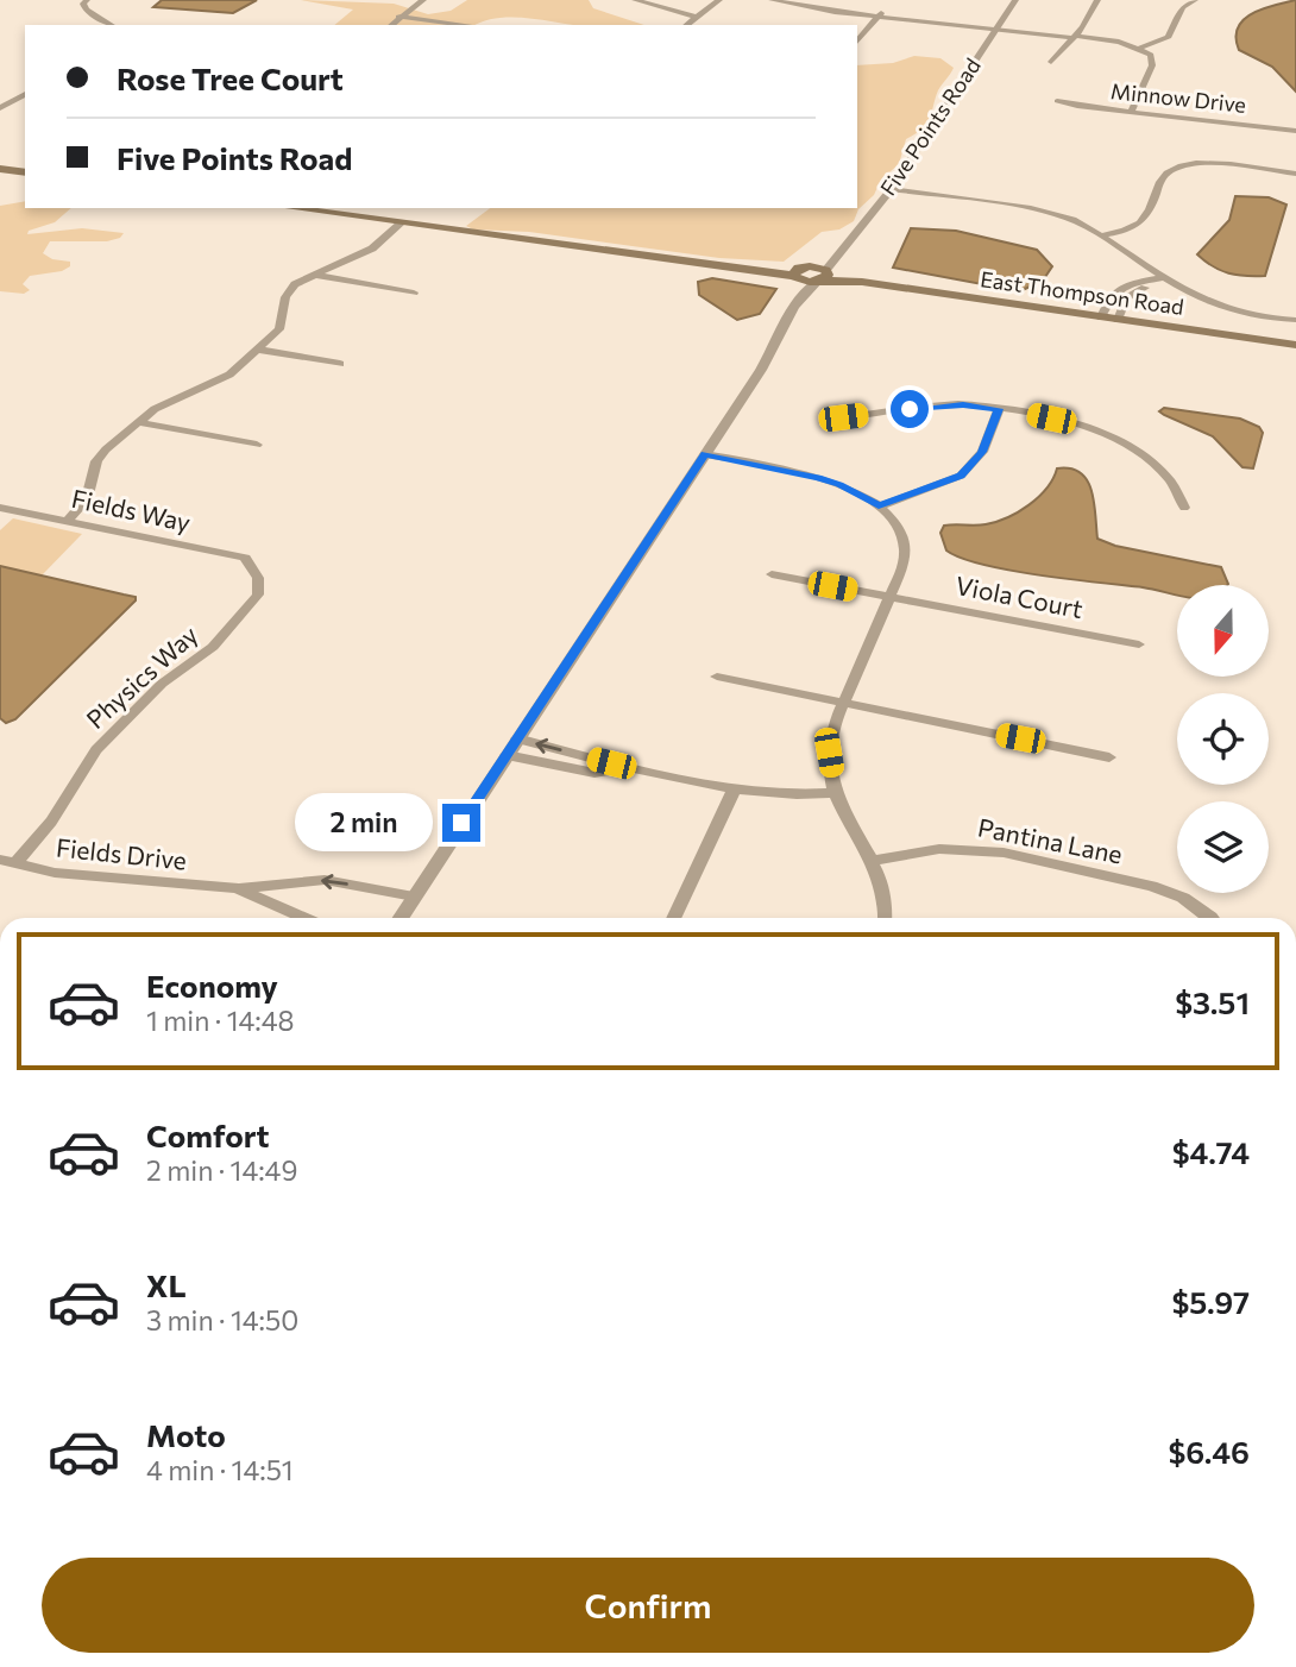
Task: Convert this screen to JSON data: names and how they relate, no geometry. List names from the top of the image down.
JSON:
{
  "streets": {
    "main road": ["East Thompson Road"],
    "street": [
      "Minnow Drive",
      "Five Points Road",
      "Fields Way",
      "Viola Court",
      "Physics Way",
      "Pantina Lane",
      "Fields Drive"
    ]
  },
  "crossings": [
    ["Five Points Road", "East Thompson Road"],
    ["Five Points Road", "Fields Drive"],
    ["Fields Way", "Physics Way"],
    ["Physics Way", "Fields Drive"]
  ],
  "north": "bottom",
  "page": {
    "banner": ["Rose Tree Court", "Five Points Road"],
    "bubble": "2 min",
    "list": [
      {
        "name": "Economy",
        "note": "1 min · 14:48",
        "value": "$3.51"
      },
      {
        "name": "Comfort",
        "note": "2 min · 14:49",
        "value": "$4.74"
      },
      {
        "name": "XL",
        "note": "3 min · 14:50",
        "value": "$5.97"
      },
      {
        "name": "Moto",
        "note": "4 min · 14:51",
        "value": "$6.46"
      }
    ],
    "buttons": "Confirm"
  }
}
